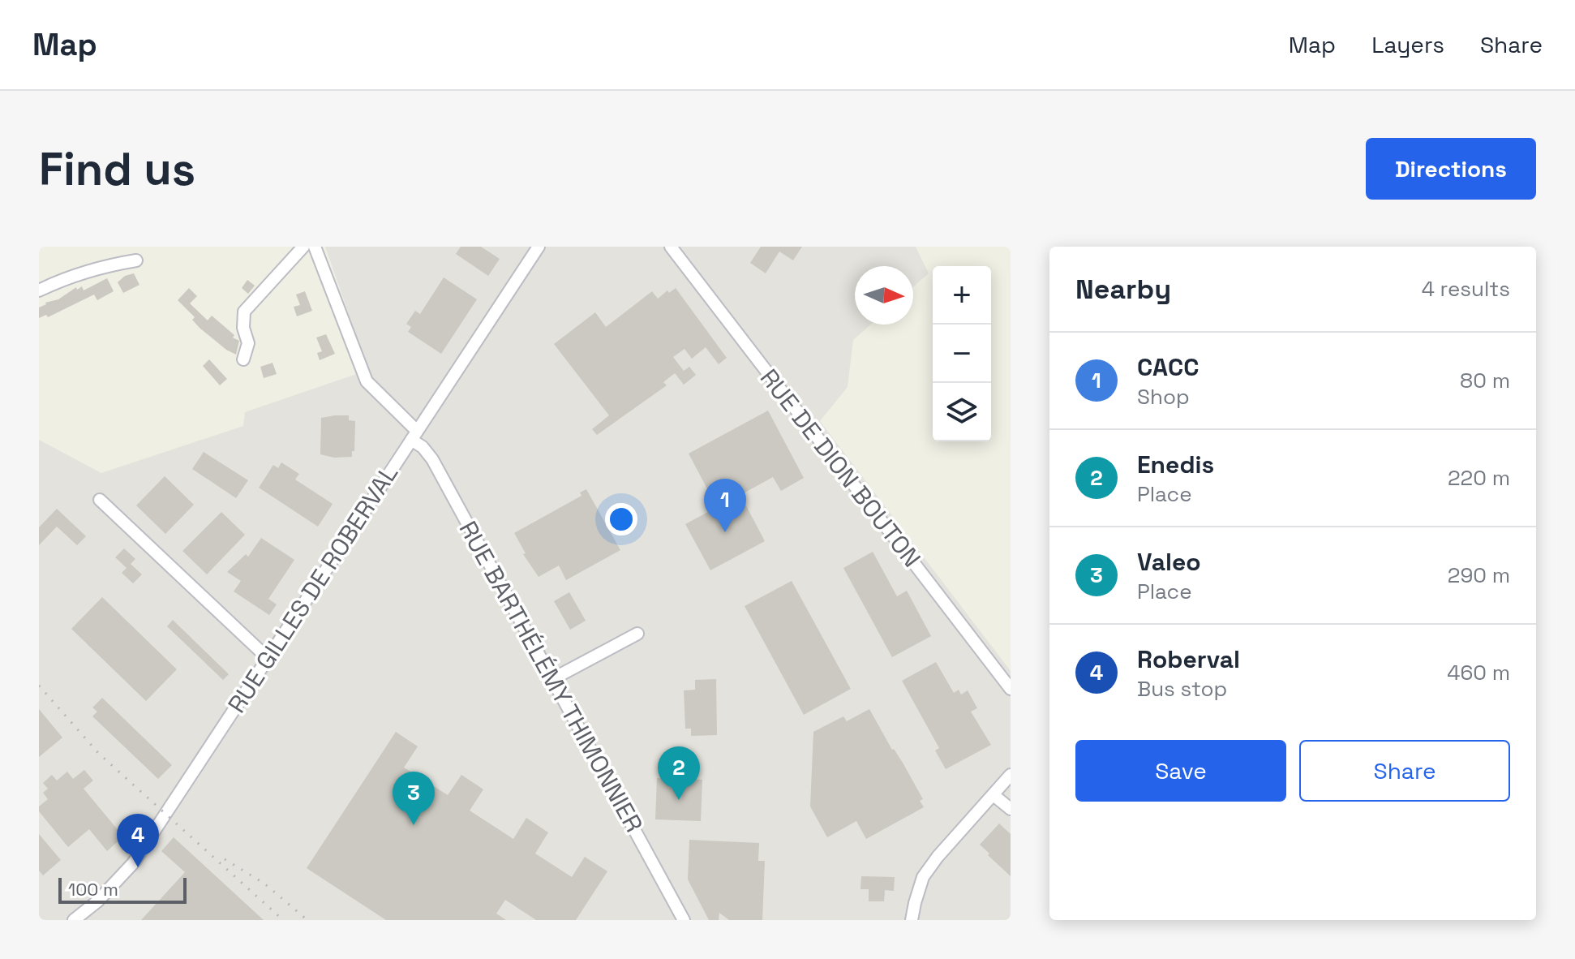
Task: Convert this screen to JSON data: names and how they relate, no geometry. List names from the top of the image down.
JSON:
{
  "streets": {
    "street": ["RUE DE DION BOUTON", "RUE GILLES DE ROBERVAL", "RUE BARTHÉLÉMY THIMONNIER"]
  },
  "crossings": [
    ["RUE GILLES DE ROBERVAL", "RUE BARTHÉLÉMY THIMONNIER"]
  ],
  "scale_bar": "100 m",
  "north": "right",
  "page": {
    "header": "Map",
    "nav": ["Map", "Layers", "Share"],
    "buttons": [
      "Directions",
      ["Save", "Share"]
    ],
    "title": "Find us",
    "heading": ["Nearby", "4 results"],
    "map_buttons": ["+", "−"],
    "list": [
      {
        "mark": "1",
        "name": "CACC",
        "note": "Shop",
        "value": "80 m"
      },
      {
        "mark": "2",
        "name": "Enedis",
        "note": "Place",
        "value": "220 m"
      },
      {
        "mark": "3",
        "name": "Valeo",
        "note": "Place",
        "value": "290 m"
      },
      {
        "mark": "4",
        "name": "Roberval",
        "note": "Bus stop",
        "value": "460 m"
      }
    ],
    "pins": [
      "1",
      "2",
      "3",
      "4"
    ],
    "scale": "100 m"
  }
}
